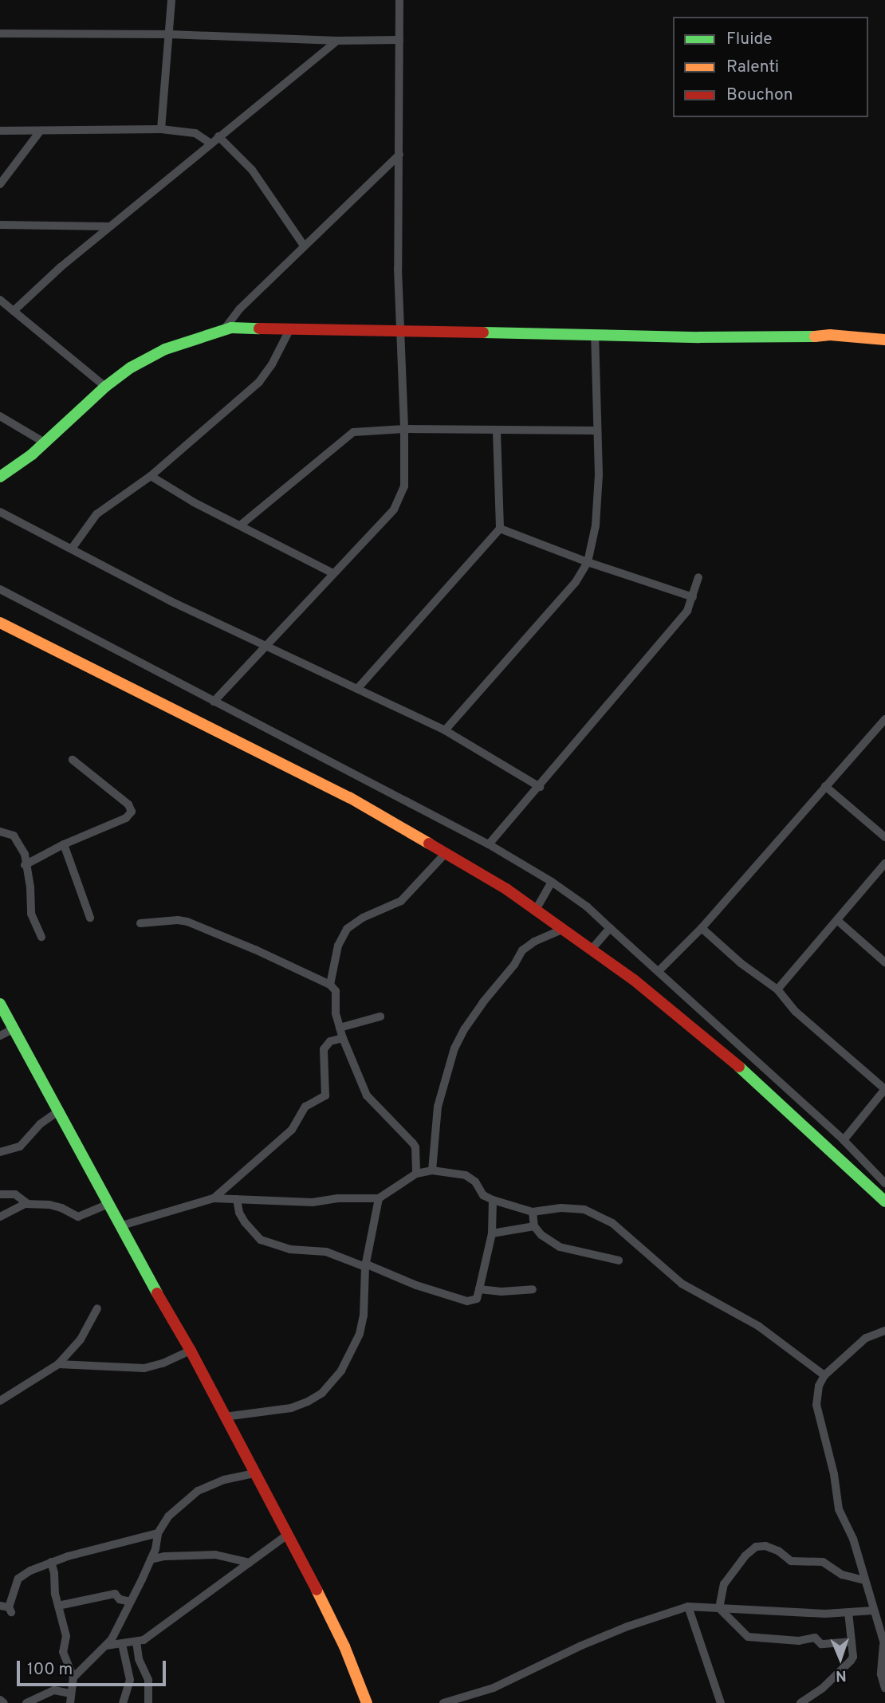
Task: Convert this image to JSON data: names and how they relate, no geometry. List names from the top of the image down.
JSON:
{
  "legend": ["Fluide", "Ralenti", "Bouchon"],
  "scale_bar": "100 m",
  "north": "bottom"
}
